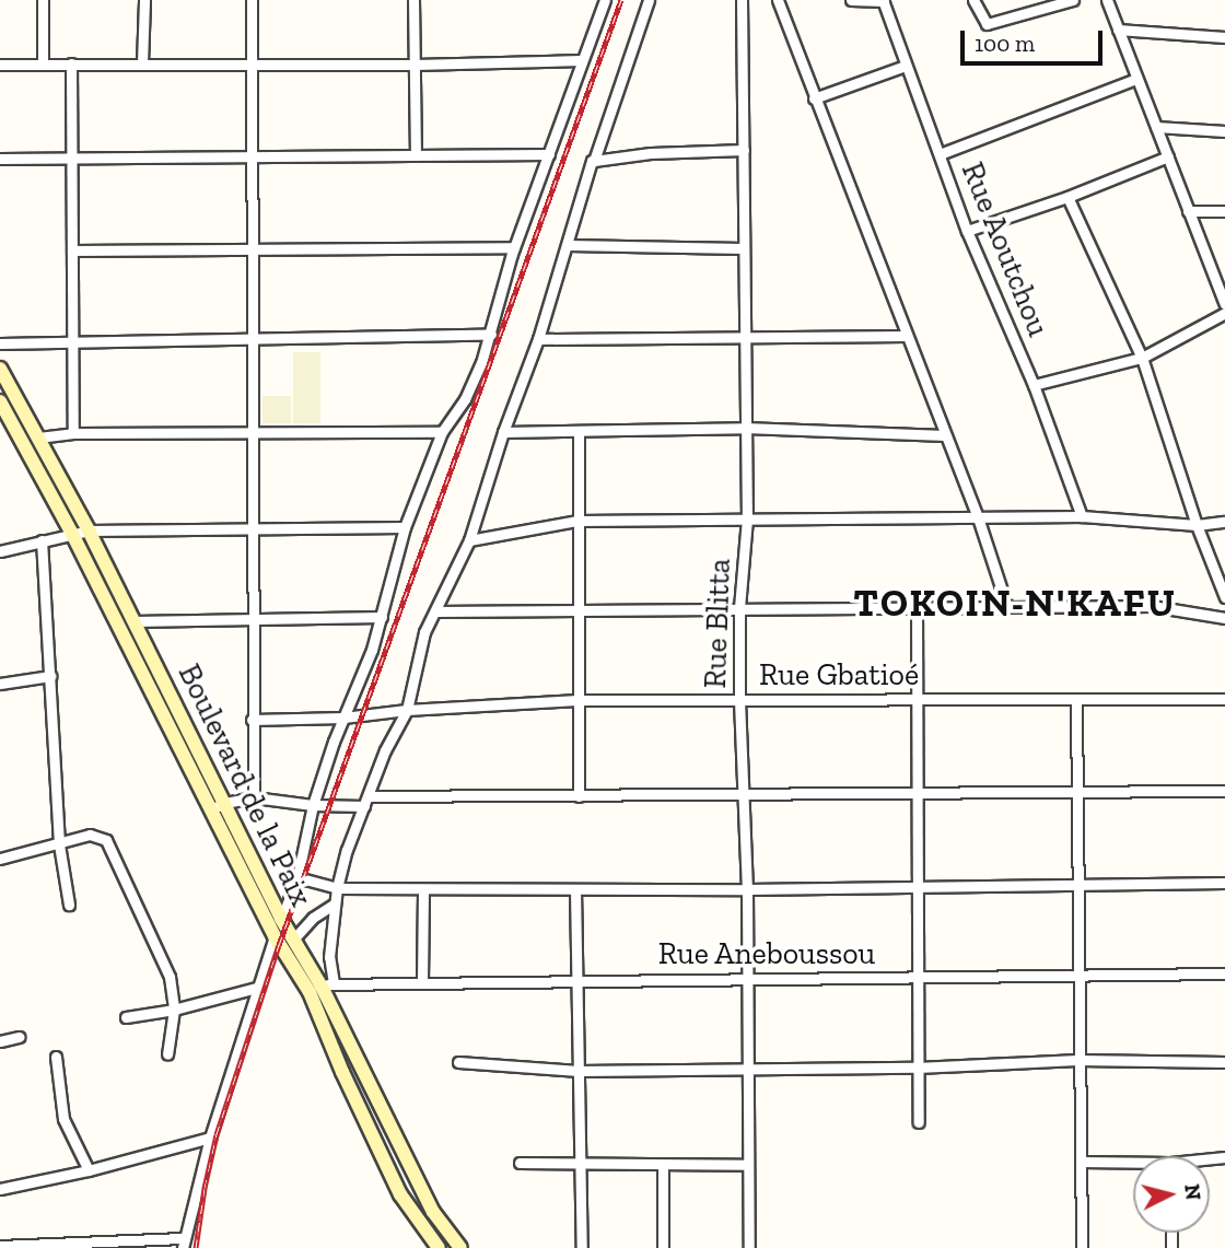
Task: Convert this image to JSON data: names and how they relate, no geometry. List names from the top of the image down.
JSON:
{
  "streets": {
    "main road": ["Boulevard de la Paix"],
    "street": [
      "Rue Aoutchou",
      "Rue Blitta",
      "Rue Gbatioé",
      "Rue Aneboussou"
    ]
  },
  "crossings": [
    ["Rue Blitta", "Rue Gbatioé"],
    ["Rue Blitta", "Rue Aneboussou"],
    ["Boulevard de la Paix", "Rue Aneboussou"]
  ],
  "districts": ["TOKOIN-N'KAFU"],
  "scale_bar": "100 m",
  "north": "right"
}
